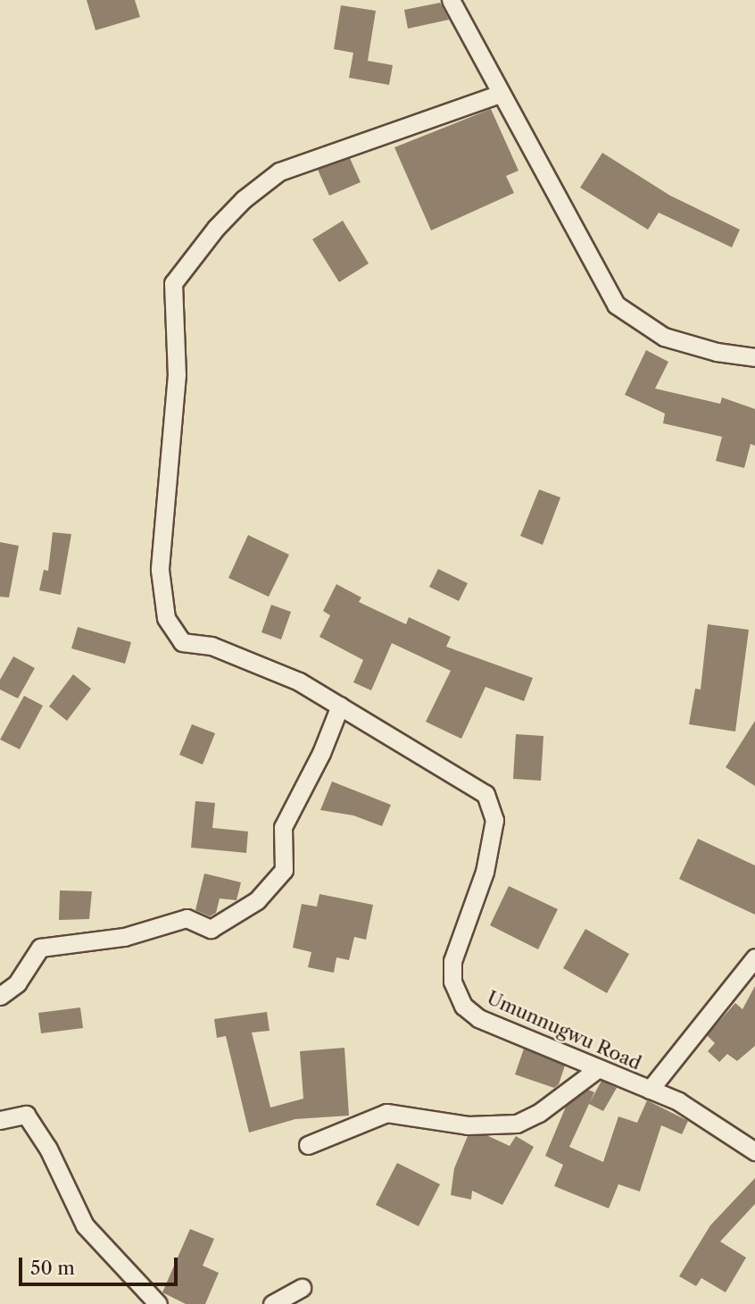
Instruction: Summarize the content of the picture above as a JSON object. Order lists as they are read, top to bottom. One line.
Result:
{"streets":{"street":["Umunnugwu Road"]},"scale_bar":"50 m"}
